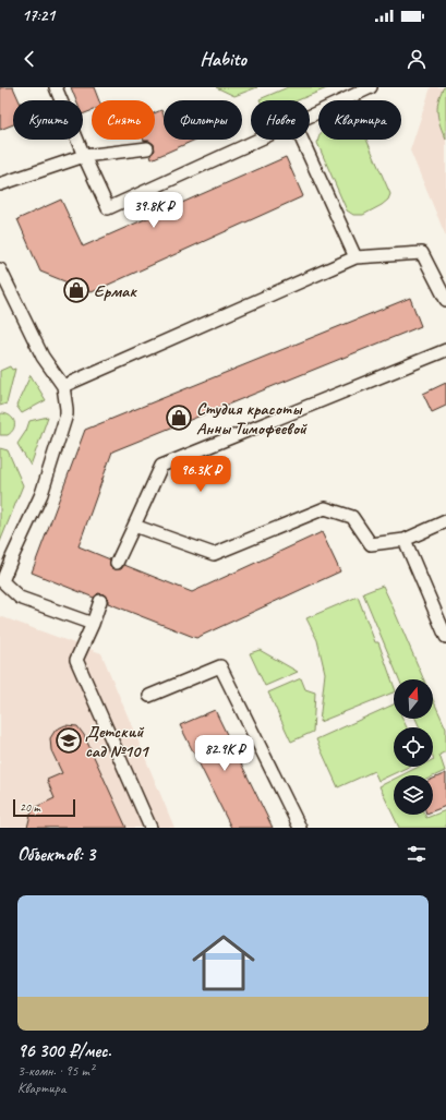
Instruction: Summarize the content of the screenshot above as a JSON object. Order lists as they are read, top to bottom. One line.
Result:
{"places":{"shop":["Ермак","Студия красоты Анны Тимофеевой"],"school or university":["Детский сад №101"]},"scale_bar":"20 m","north":"top","page":{"status":"17:21","header":"Habito","chip":["Купить","Снять","Фильтры","Новое","Квартира"],"price":["39.8K ₽","96.3K ₽","82.9K ₽"],"scale":"20 m","heading":"Объектов: 3","list":[{"name":"96 300 ₽/мес.","note":"3-комн. · 95 m² · Квартира"}]}}
